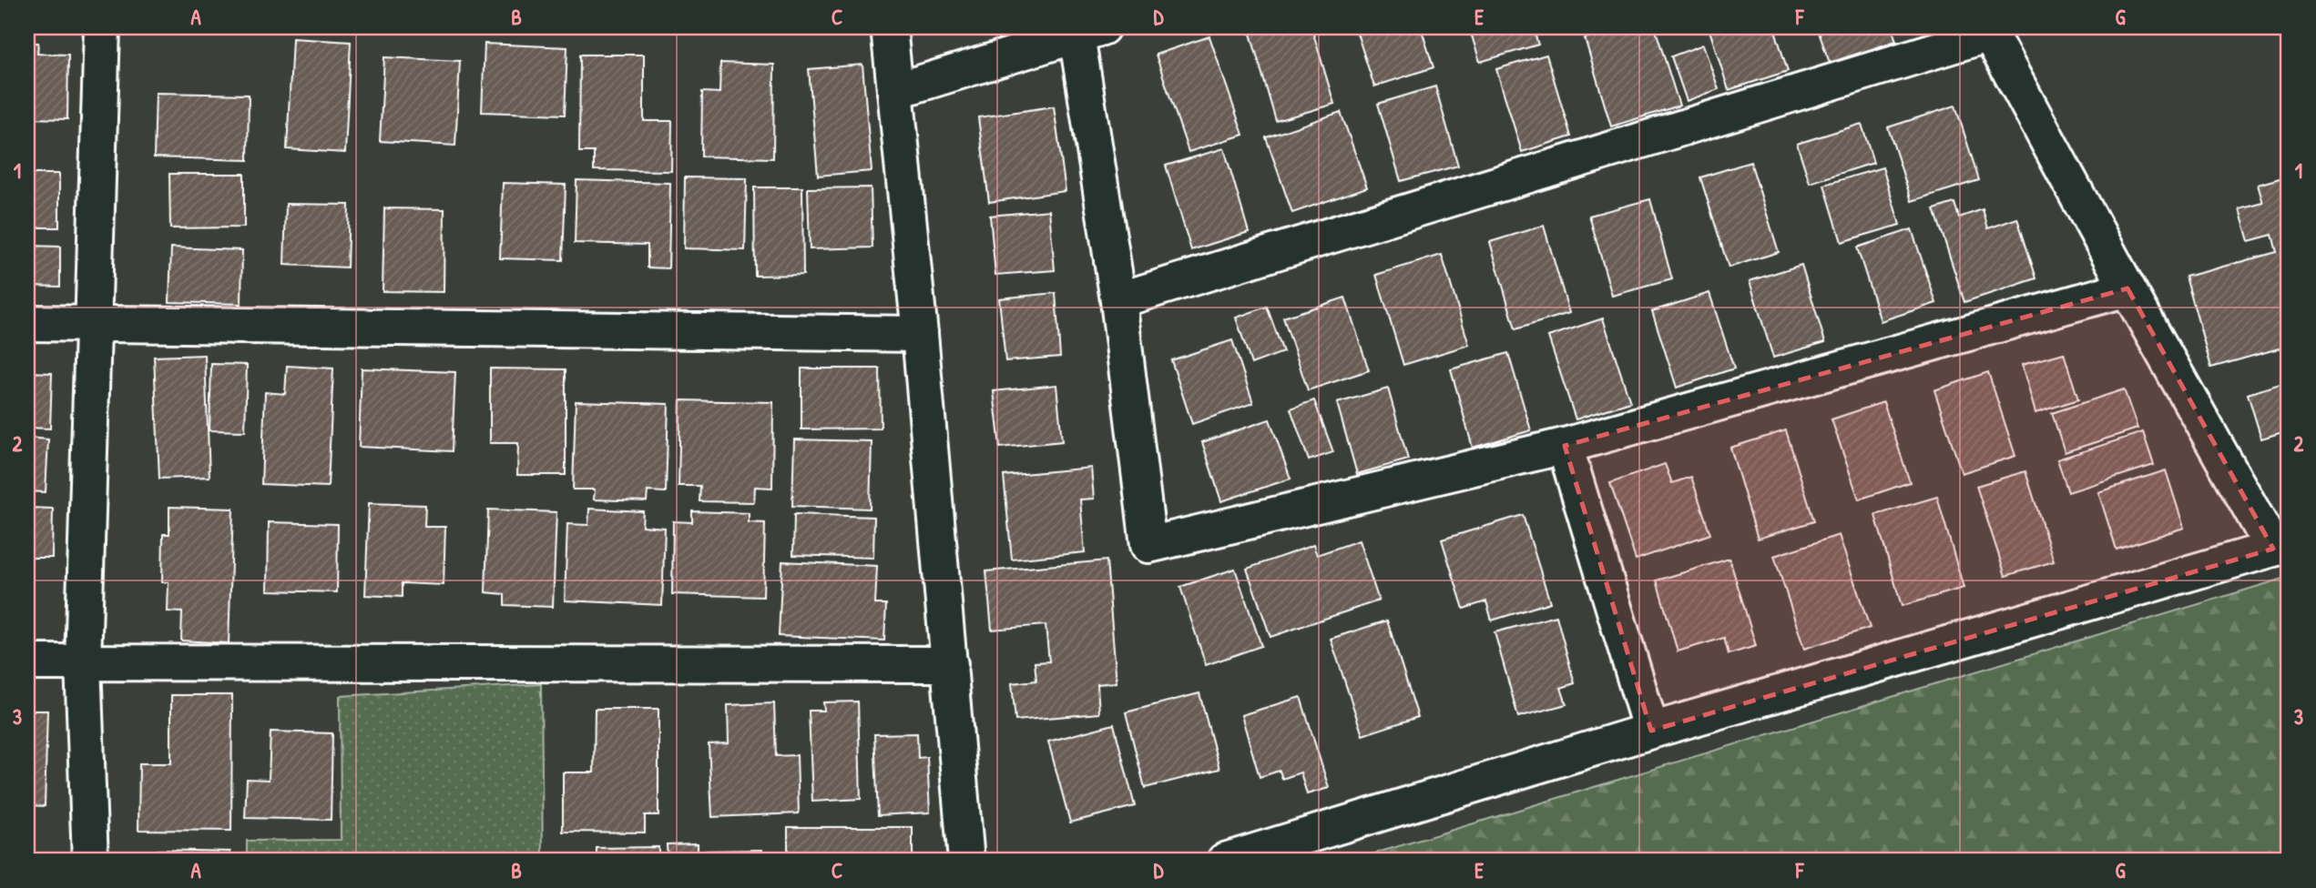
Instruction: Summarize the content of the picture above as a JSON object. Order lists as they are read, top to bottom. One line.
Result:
{"grid":{"columns":["A","B","C","D","E","F","G"],"rows":["1","2","3"]}}
